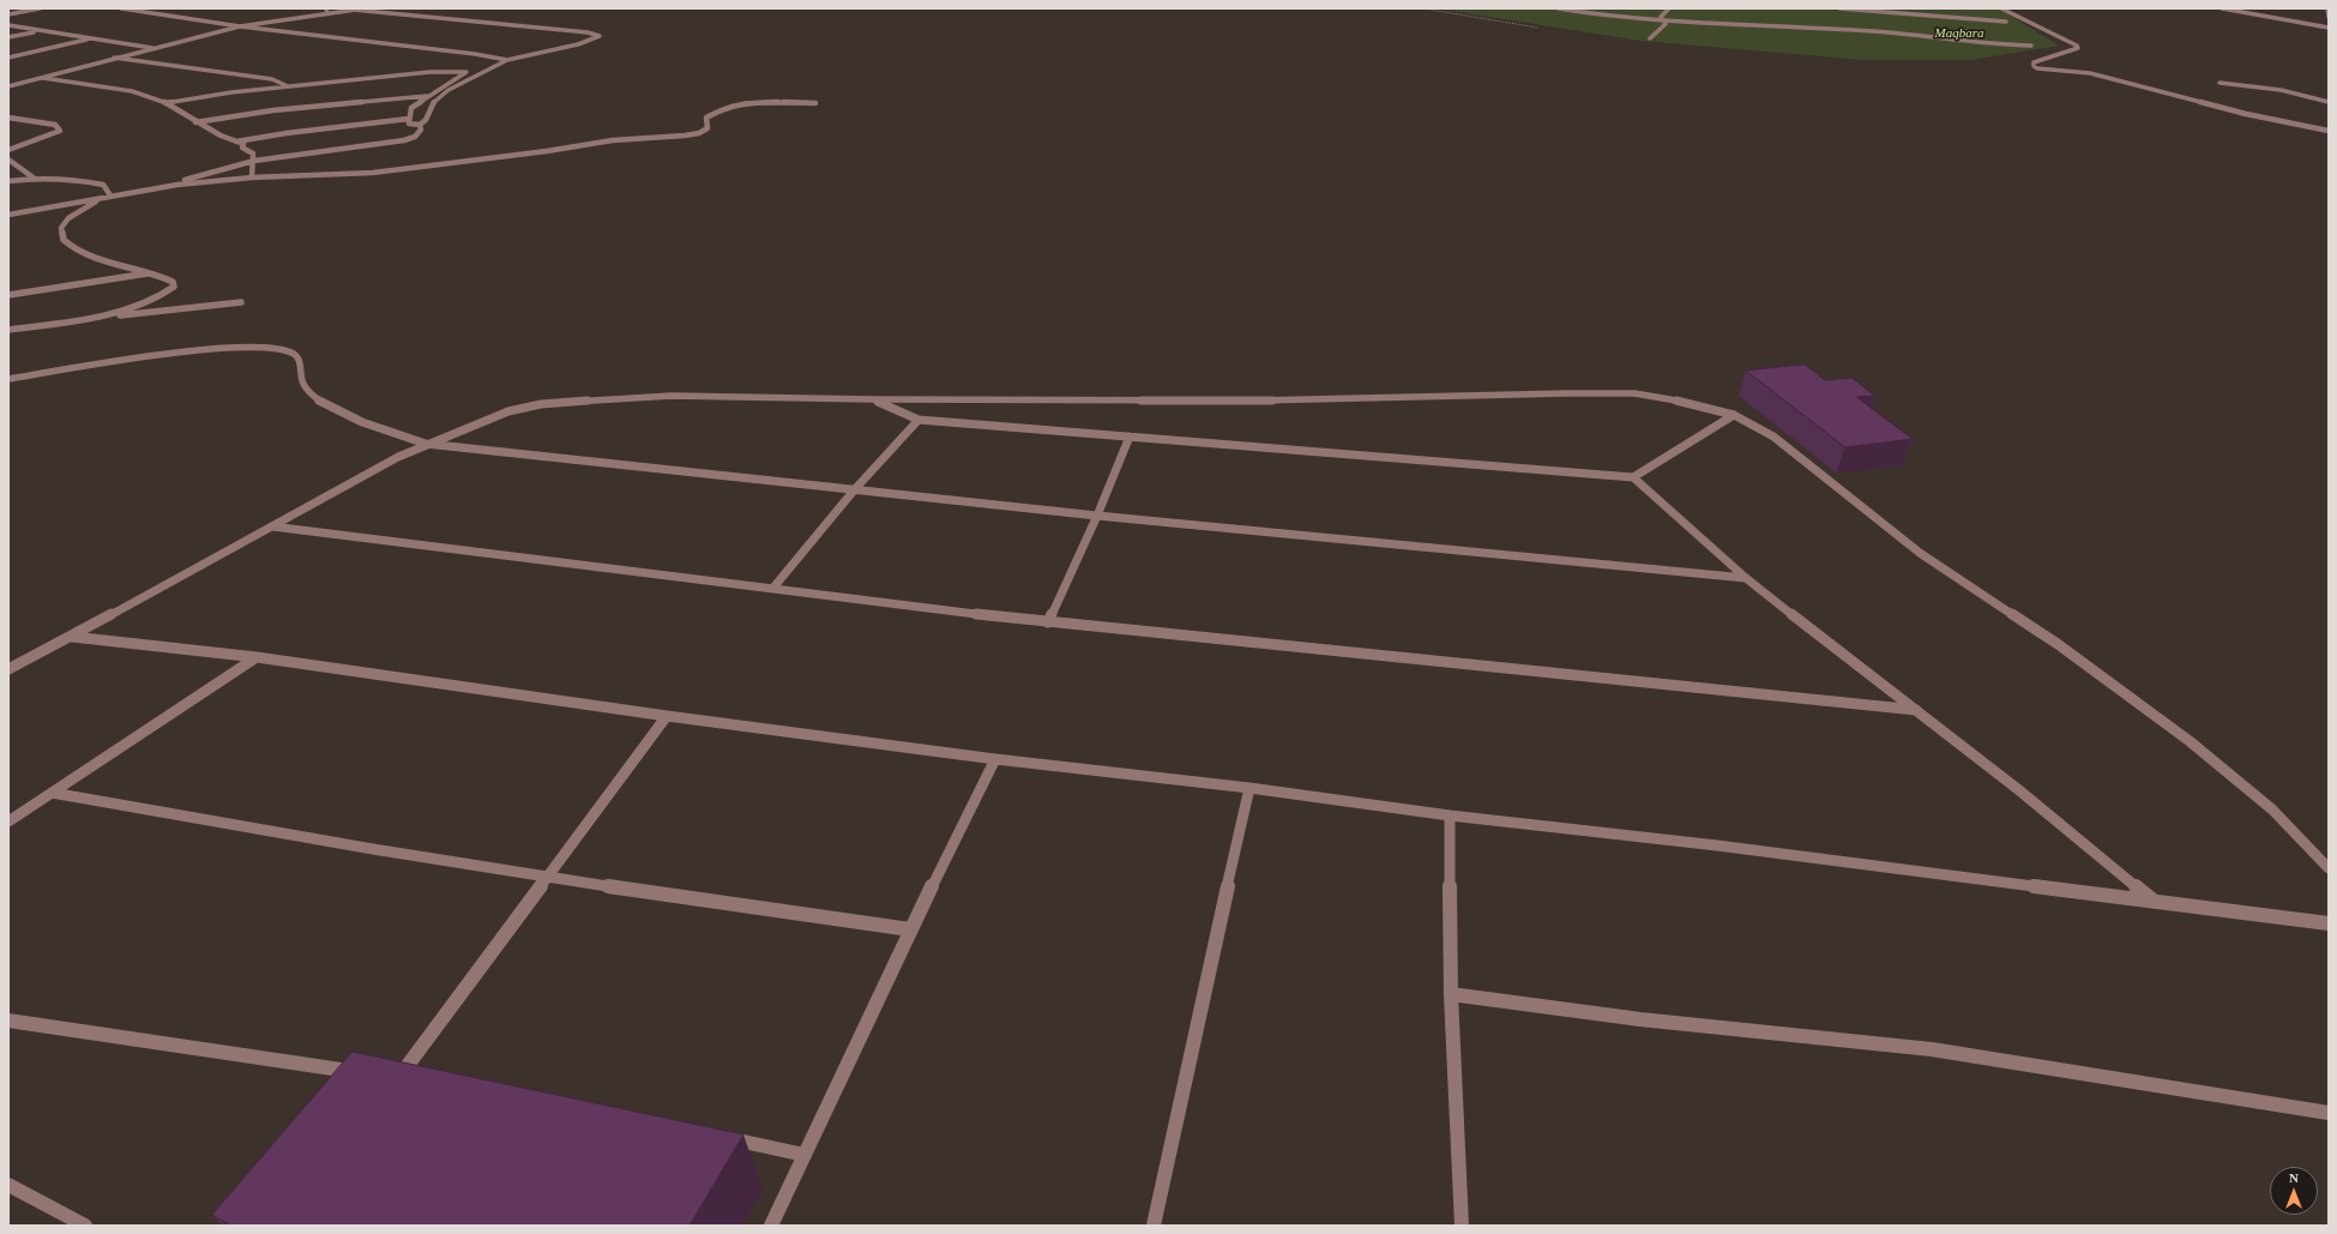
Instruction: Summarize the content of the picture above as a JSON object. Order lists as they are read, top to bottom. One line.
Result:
{"parks":["Maqbara"],"north":"top"}
